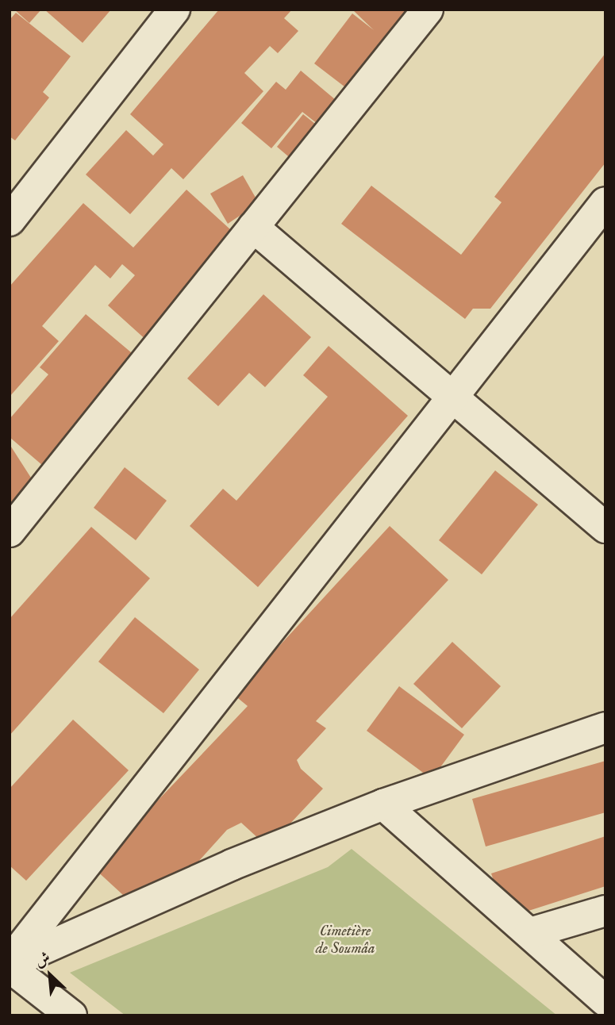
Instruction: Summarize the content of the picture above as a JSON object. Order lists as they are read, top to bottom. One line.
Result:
{"parks":["Cimetière de Soumâa"],"north":"top left"}
